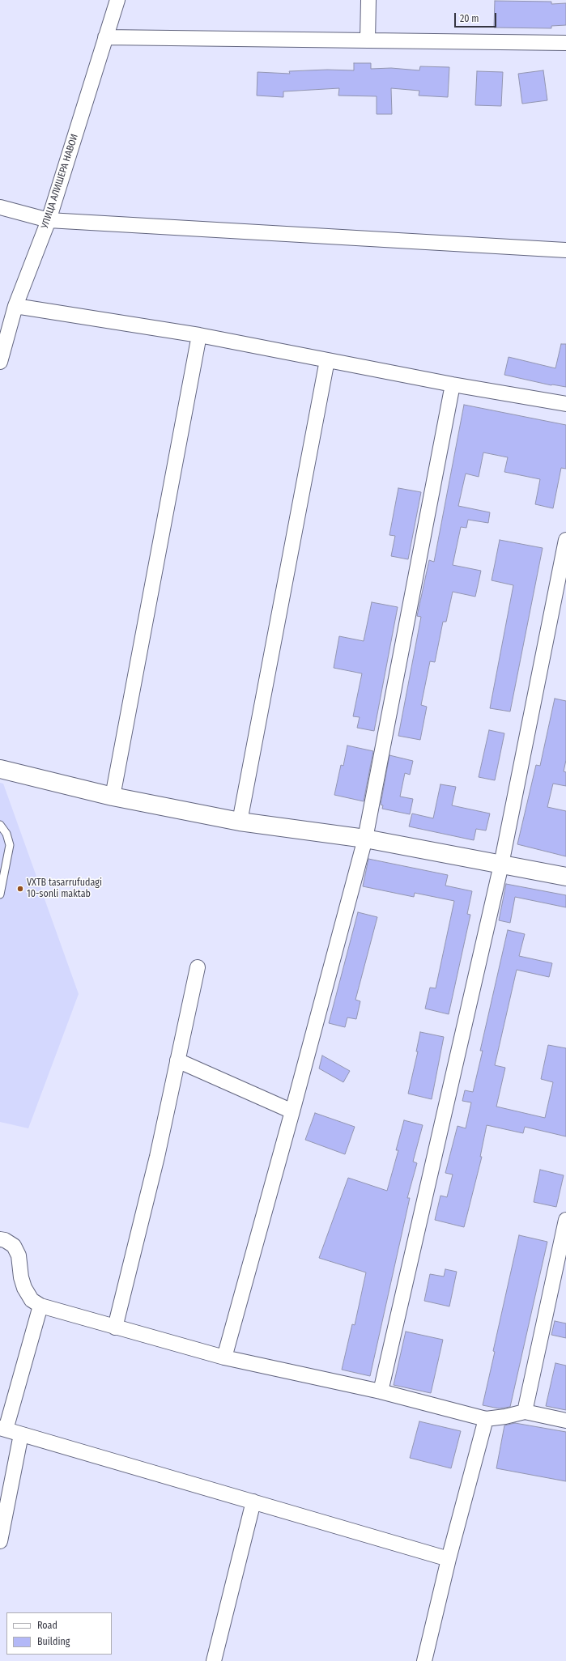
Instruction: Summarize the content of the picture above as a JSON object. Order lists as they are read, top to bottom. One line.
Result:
{"streets":{"street":["УЛИЦА АЛИШЕРА НАВОИ"]},"places":["VXTB tasarrufudagi 10-sonli maktab"],"legend":["Road","Building"],"scale_bar":"20 m"}
